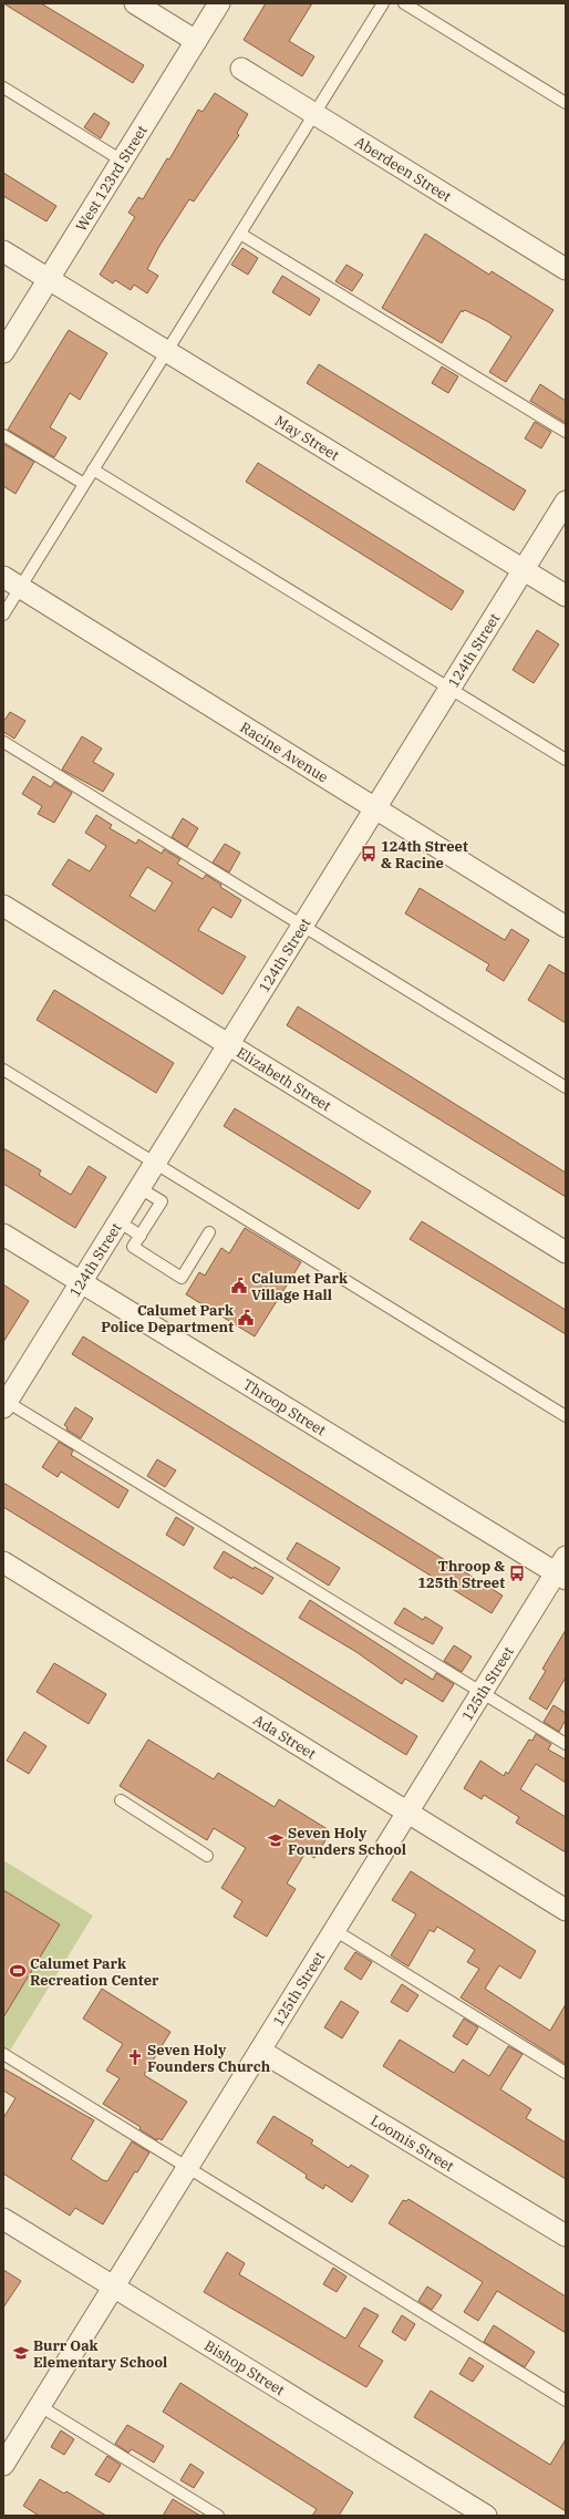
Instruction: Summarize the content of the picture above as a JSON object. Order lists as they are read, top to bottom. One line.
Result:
{"streets":{"street":["Aberdeen Street","West 123rd Street","May Street","124th Street","Racine Avenue","Elizabeth Street","Throop Street","125th Street","Ada Street","Loomis Street","Bishop Street"]},"crossings":[["West 123rd Street","May Street"],["May Street","124th Street"],["124th Street","Racine Avenue"],["124th Street","Elizabeth Street"],["124th Street","Throop Street"],["Throop Street","125th Street"],["125th Street","Ada Street"],["125th Street","Loomis Street"],["125th Street","Bishop Street"]],"places":{"bus stop":["124th Street & Racine","Throop & 125th Street"],"public building":["Calumet Park Village Hall","Calumet Park Police Department"],"school or university":["Seven Holy Founders School","Burr Oak Elementary School"],"sports":["Calumet Park Recreation Center"],"church":["Seven Holy Founders Church"]}}
